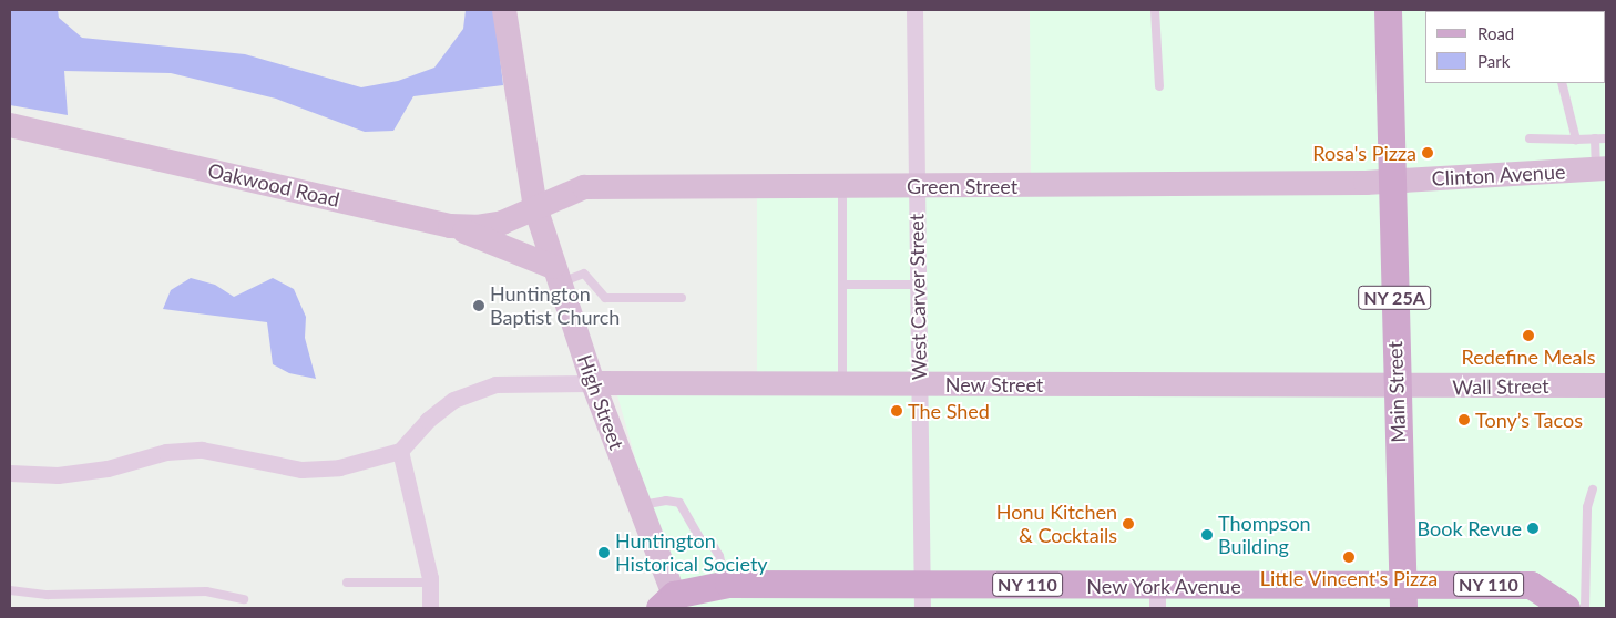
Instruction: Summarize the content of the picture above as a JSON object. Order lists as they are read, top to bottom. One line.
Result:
{"streets":{"main road":["NY 25A","Main Street","NY 110","New York Avenue"],"street":["Clinton Avenue","Oakwood Road","Green Street","West Carver Street","New Street","Wall Street","High Street"]},"crossings":[["Clinton Avenue","Green Street"],["Clinton Avenue","Main Street"],["Oakwood Road","Green Street"],["Oakwood Road","High Street"],["Green Street","West Carver Street"],["Green Street","Main Street"],["Green Street","High Street"],["West Carver Street","New Street"],["West Carver Street","New York Avenue"],["New Street","Wall Street"],["New Street","Main Street"],["New Street","High Street"],["Wall Street","Main Street"],["Main Street","New York Avenue"],["High Street","New York Avenue"]],"places":["Rosa's Pizza","Huntington Baptist Church","Redefine Meals","The Shed","Tony’s Tacos","Honu Kitchen & Cocktails","Book Revue","Thompson Building","Huntington Historical Society","Little Vincent's Pizza"],"legend":["Road","Park"]}
